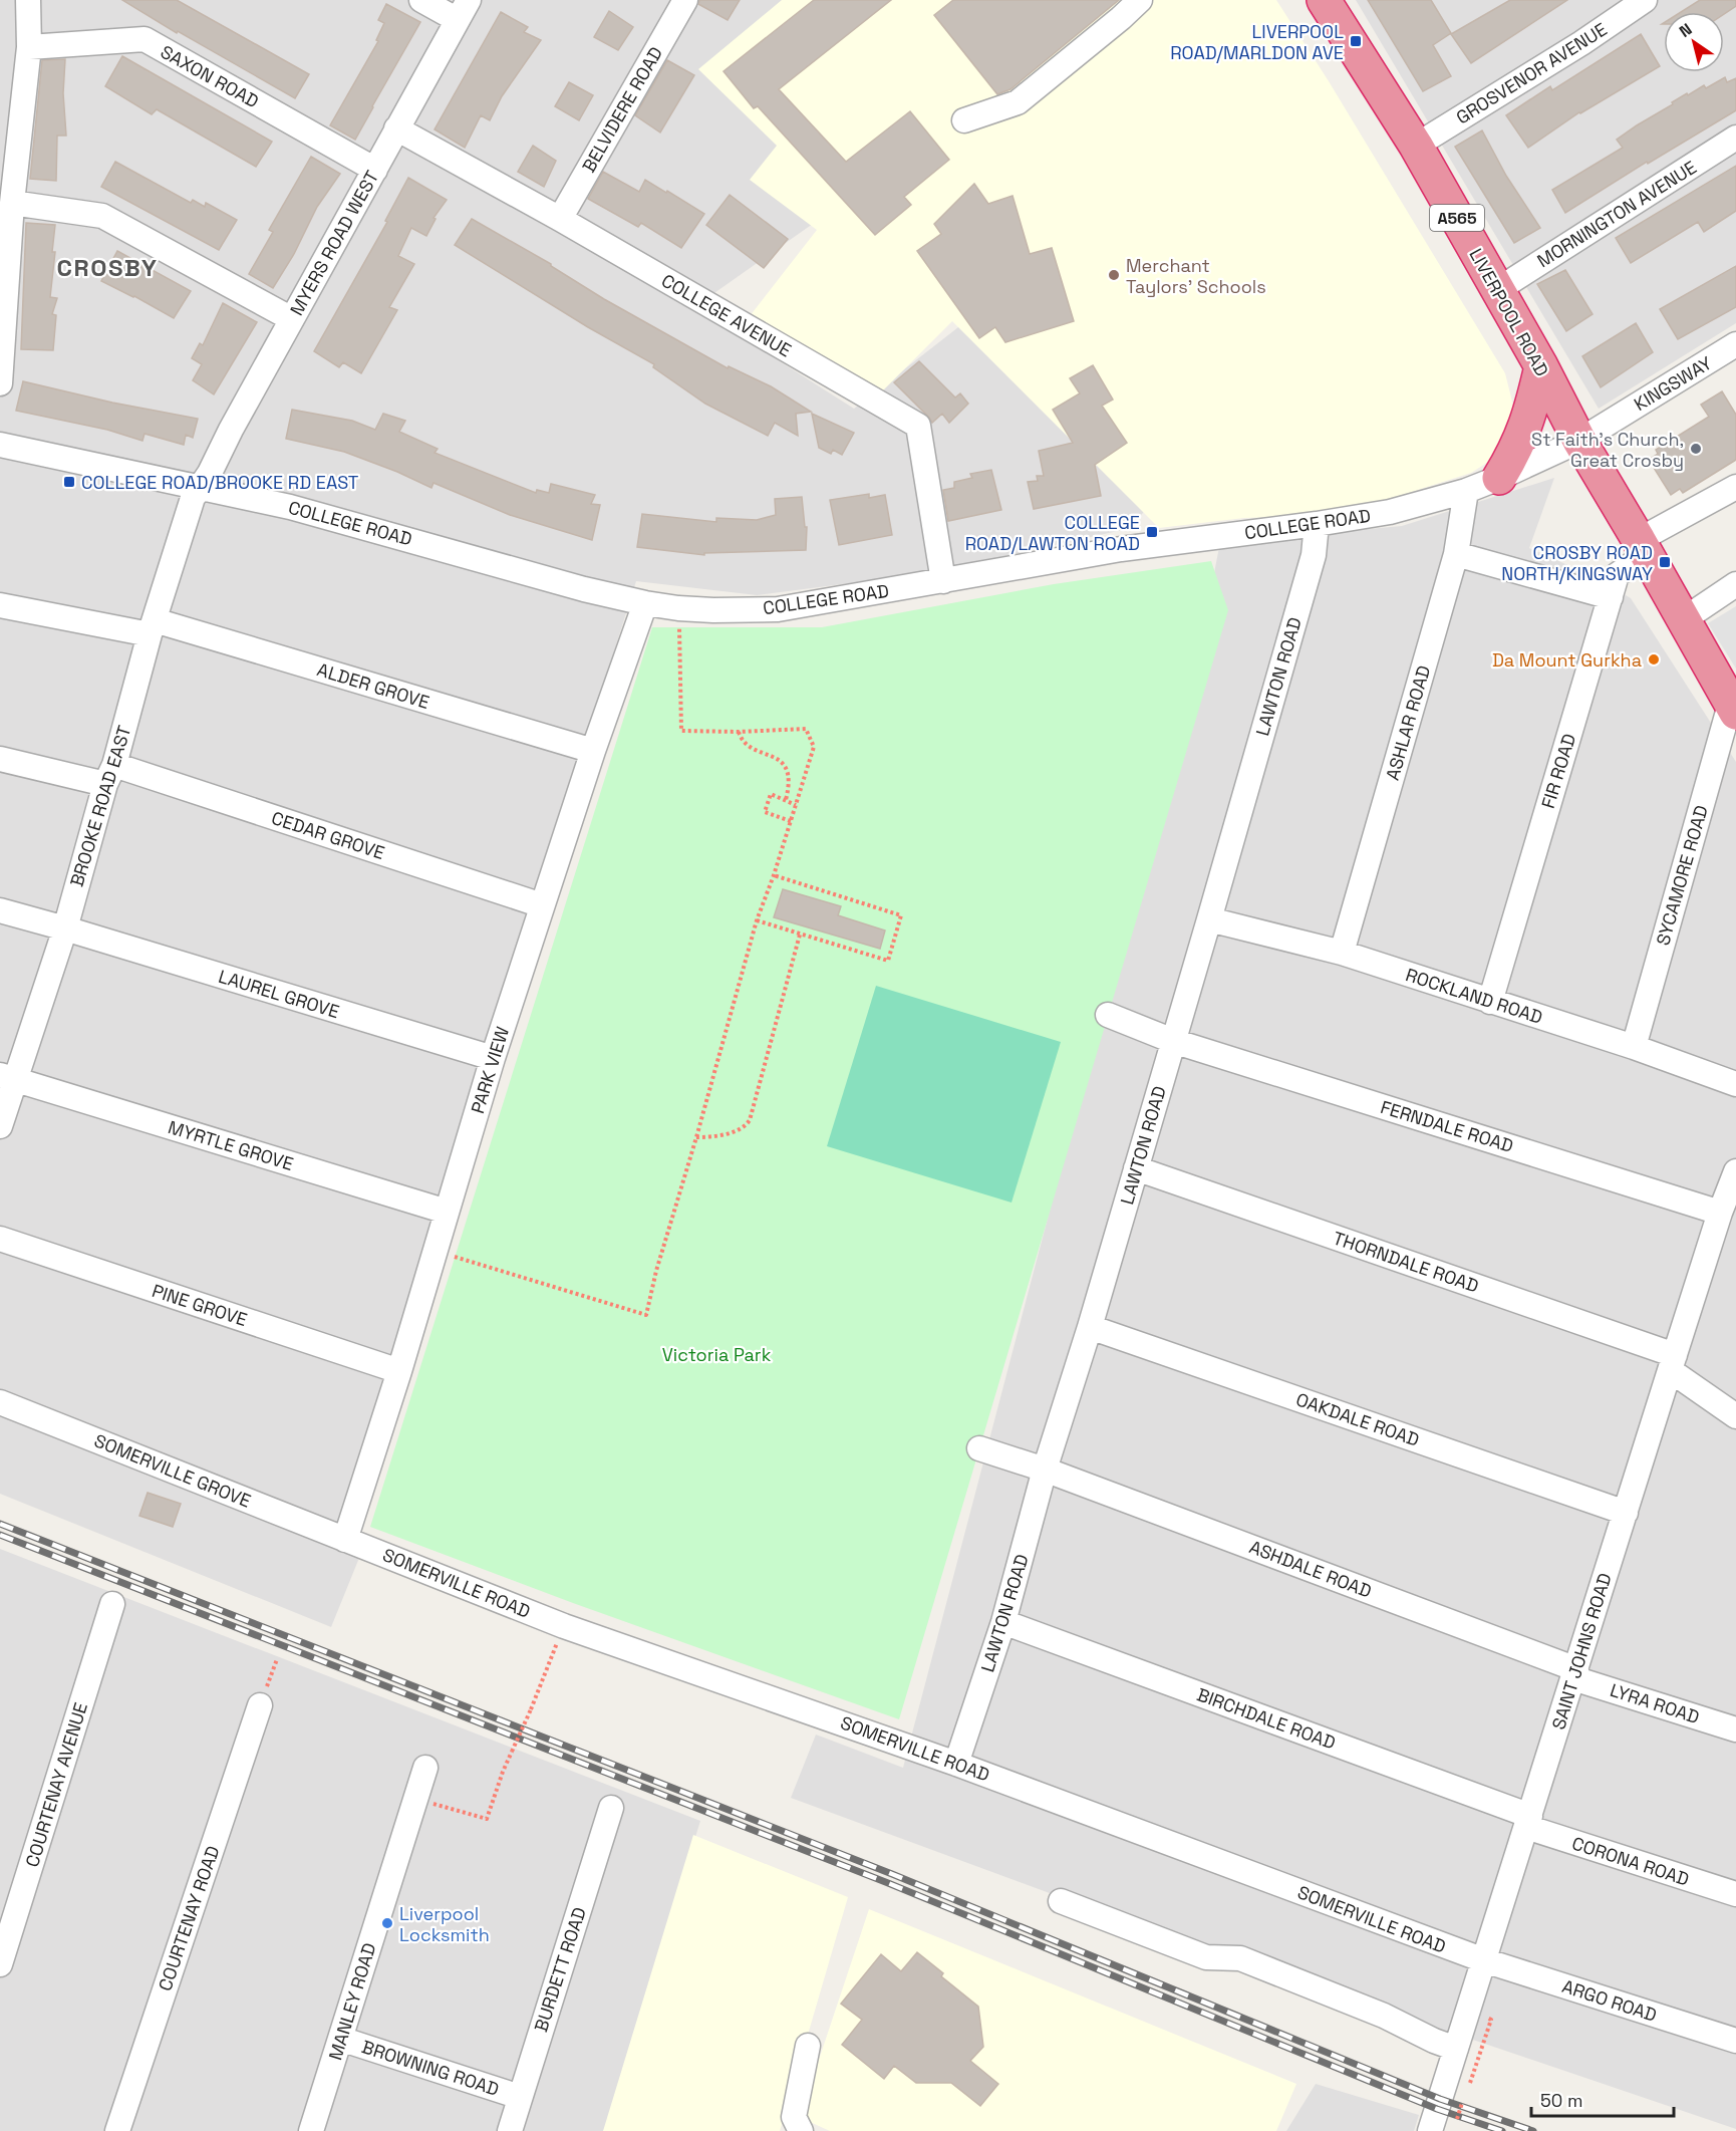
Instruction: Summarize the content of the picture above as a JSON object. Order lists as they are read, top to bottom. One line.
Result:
{"streets":{"highway":["A565","LIVERPOOL ROAD"],"street":["GROSVENOR AVENUE","SAXON ROAD","BELVIDERE ROAD","MORNINGTON AVENUE","MYERS ROAD WEST","COLLEGE AVENUE","KINGSWAY","COLLEGE ROAD","LAWTON ROAD","ALDER GROVE","ASHLAR ROAD","FIR ROAD","BROOKE ROAD EAST","CEDAR GROVE","SYCAMORE ROAD","LAUREL GROVE","ROCKLAND ROAD","PARK VIEW","FERNDALE ROAD","MYRTLE GROVE","THORNDALE ROAD","PINE GROVE","OAKDALE ROAD","SOMERVILLE GROVE","ASHDALE ROAD","SOMERVILLE ROAD","SAINT JOHNS ROAD","LYRA ROAD","BIRCHDALE ROAD","COURTENAY AVENUE","CORONA ROAD","COURTENAY ROAD","BURDETT ROAD","ARGO ROAD","MANLEY ROAD","BROWNING ROAD"]},"crossings":[["GROSVENOR AVENUE","LIVERPOOL ROAD"],["SAXON ROAD","MYERS ROAD WEST"],["BELVIDERE ROAD","COLLEGE AVENUE"],["MORNINGTON AVENUE","LIVERPOOL ROAD"],["A565","LIVERPOOL ROAD"],["A565","KINGSWAY"],["A565","COLLEGE ROAD"],["A565","FIR ROAD"],["A565","SYCAMORE ROAD"],["MYERS ROAD WEST","COLLEGE AVENUE"],["MYERS ROAD WEST","COLLEGE ROAD"],["MYERS ROAD WEST","BROOKE ROAD EAST"],["LIVERPOOL ROAD","KINGSWAY"],["LIVERPOOL ROAD","COLLEGE ROAD"],["COLLEGE AVENUE","COLLEGE ROAD"],["KINGSWAY","COLLEGE ROAD"],["COLLEGE ROAD","LAWTON ROAD"],["COLLEGE ROAD","ASHLAR ROAD"],["COLLEGE ROAD","BROOKE ROAD EAST"],["COLLEGE ROAD","PARK VIEW"],["LAWTON ROAD","ROCKLAND ROAD"],["LAWTON ROAD","FERNDALE ROAD"],["LAWTON ROAD","THORNDALE ROAD"],["LAWTON ROAD","OAKDALE ROAD"],["LAWTON ROAD","ASHDALE ROAD"],["LAWTON ROAD","SOMERVILLE ROAD"],["LAWTON ROAD","BIRCHDALE ROAD"],["ALDER GROVE","BROOKE ROAD EAST"],["ALDER GROVE","PARK VIEW"],["ASHLAR ROAD","ROCKLAND ROAD"],["FIR ROAD","ROCKLAND ROAD"],["BROOKE ROAD EAST","CEDAR GROVE"],["BROOKE ROAD EAST","LAUREL GROVE"],["BROOKE ROAD EAST","MYRTLE GROVE"],["CEDAR GROVE","PARK VIEW"],["SYCAMORE ROAD","ROCKLAND ROAD"],["LAUREL GROVE","PARK VIEW"],["PARK VIEW","MYRTLE GROVE"],["PARK VIEW","PINE GROVE"],["PARK VIEW","SOMERVILLE GROVE"],["PARK VIEW","SOMERVILLE ROAD"],["FERNDALE ROAD","SAINT JOHNS ROAD"],["THORNDALE ROAD","SAINT JOHNS ROAD"],["OAKDALE ROAD","SAINT JOHNS ROAD"],["SOMERVILLE GROVE","SOMERVILLE ROAD"],["ASHDALE ROAD","SAINT JOHNS ROAD"],["ASHDALE ROAD","LYRA ROAD"],["SOMERVILLE ROAD","SAINT JOHNS ROAD"],["SOMERVILLE ROAD","ARGO ROAD"],["SAINT JOHNS ROAD","LYRA ROAD"],["SAINT JOHNS ROAD","BIRCHDALE ROAD"],["SAINT JOHNS ROAD","CORONA ROAD"],["SAINT JOHNS ROAD","ARGO ROAD"],["BIRCHDALE ROAD","CORONA ROAD"],["BURDETT ROAD","BROWNING ROAD"],["MANLEY ROAD","BROWNING ROAD"]],"districts":["CROSBY"],"parks":["Victoria Park"],"places":{"transit":["LIVERPOOL ROAD/MARLDON AVE","COLLEGE ROAD/BROOKE RD EAST","COLLEGE ROAD/LAWTON ROAD","CROSBY ROAD NORTH/KINGSWAY"],"other":["Merchant Taylors' Schools","St Faith's Church, Great Crosby","Da Mount Gurkha","Liverpool Locksmith"]},"scale_bar":"50 m","north":"top left"}
